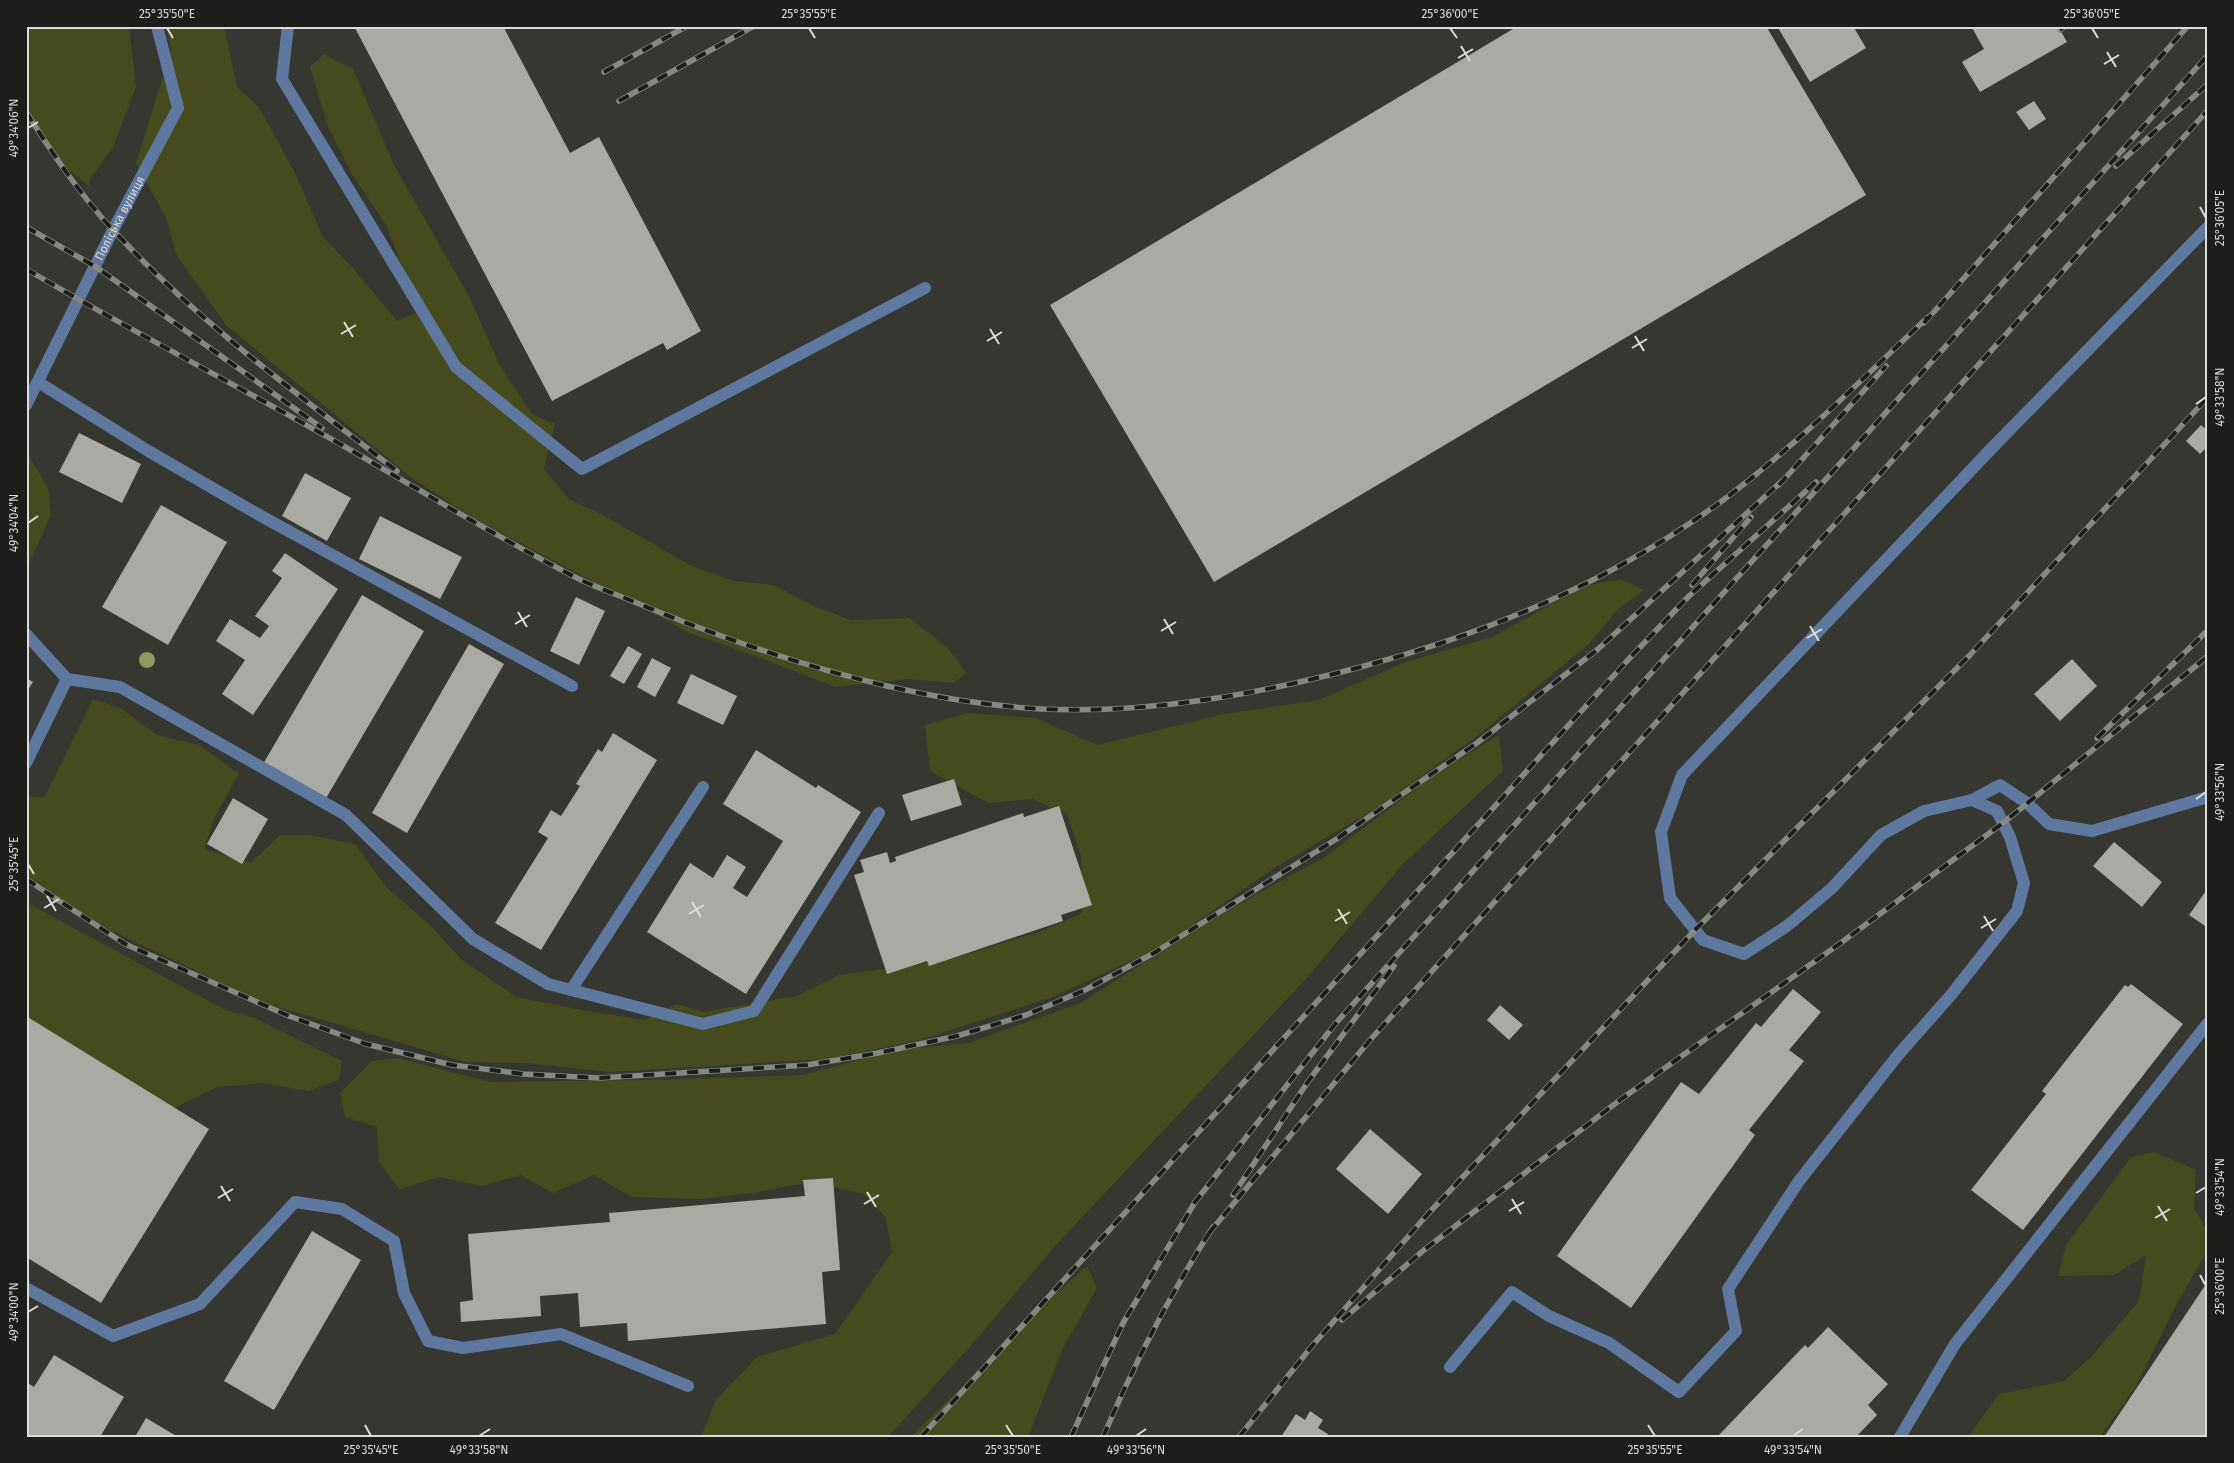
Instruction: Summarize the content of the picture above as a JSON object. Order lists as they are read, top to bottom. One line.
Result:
{"streets":{"street":["Поліська вулиця"]},"coordinates":["25°35'50\"E","25°35'55\"E","25°36'00\"E","25°36'05\"E","49°34'06\"N","49°33'58\"N","49°34'04\"N","49°33'56\"N","25°35'45\"E","49°33'54\"N","49°34'00\"N"]}
